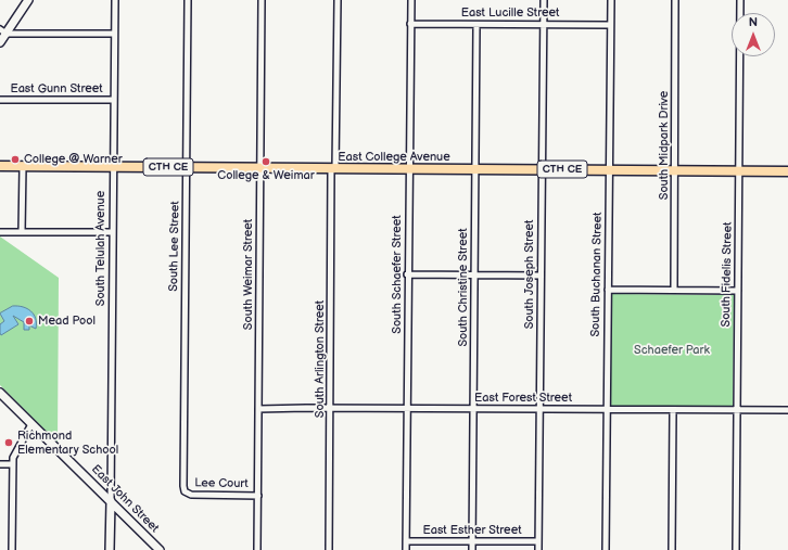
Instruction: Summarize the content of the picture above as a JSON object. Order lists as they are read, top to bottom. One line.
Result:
{"streets":{"main road":["East College Avenue","CTH CE"],"street":["East Lucille Street","East Gunn Street","South Midpark Drive","South Lee Street","South Telulah Avenue","South Weimar Street","South Schaefer Street","South Joseph Street","South Buchanan Street","South Fidelis Street","South Christine Street","South Arlington Street","East Forest Street","Lee Court","East John Street","East Esther Street"]},"crossings":[["East Lucille Street","South Schaefer Street"],["East Lucille Street","South Joseph Street"],["East Lucille Street","South Buchanan Street"],["East Lucille Street","South Christine Street"],["East Gunn Street","South Telulah Avenue"],["South Midpark Drive","East College Avenue"],["East College Avenue","South Lee Street"],["East College Avenue","South Telulah Avenue"],["East College Avenue","South Weimar Street"],["East College Avenue","South Schaefer Street"],["East College Avenue","South Joseph Street"],["East College Avenue","South Buchanan Street"],["East College Avenue","South Fidelis Street"],["East College Avenue","South Christine Street"],["East College Avenue","South Arlington Street"],["South Lee Street","Lee Court"],["South Telulah Avenue","East John Street"],["South Weimar Street","East Forest Street"],["South Weimar Street","Lee Court"],["South Schaefer Street","East Forest Street"],["South Schaefer Street","East Esther Street"],["South Joseph Street","East Forest Street"],["South Joseph Street","East Esther Street"],["South Buchanan Street","East Forest Street"],["South Fidelis Street","East Forest Street"],["South Christine Street","East Forest Street"],["South Christine Street","East Esther Street"],["South Arlington Street","East Forest Street"]],"parks":["Schaefer Park"],"places":["College @ Warner","College & Weimar","Mead Pool","Richmond Elementary School"],"north":"top"}
